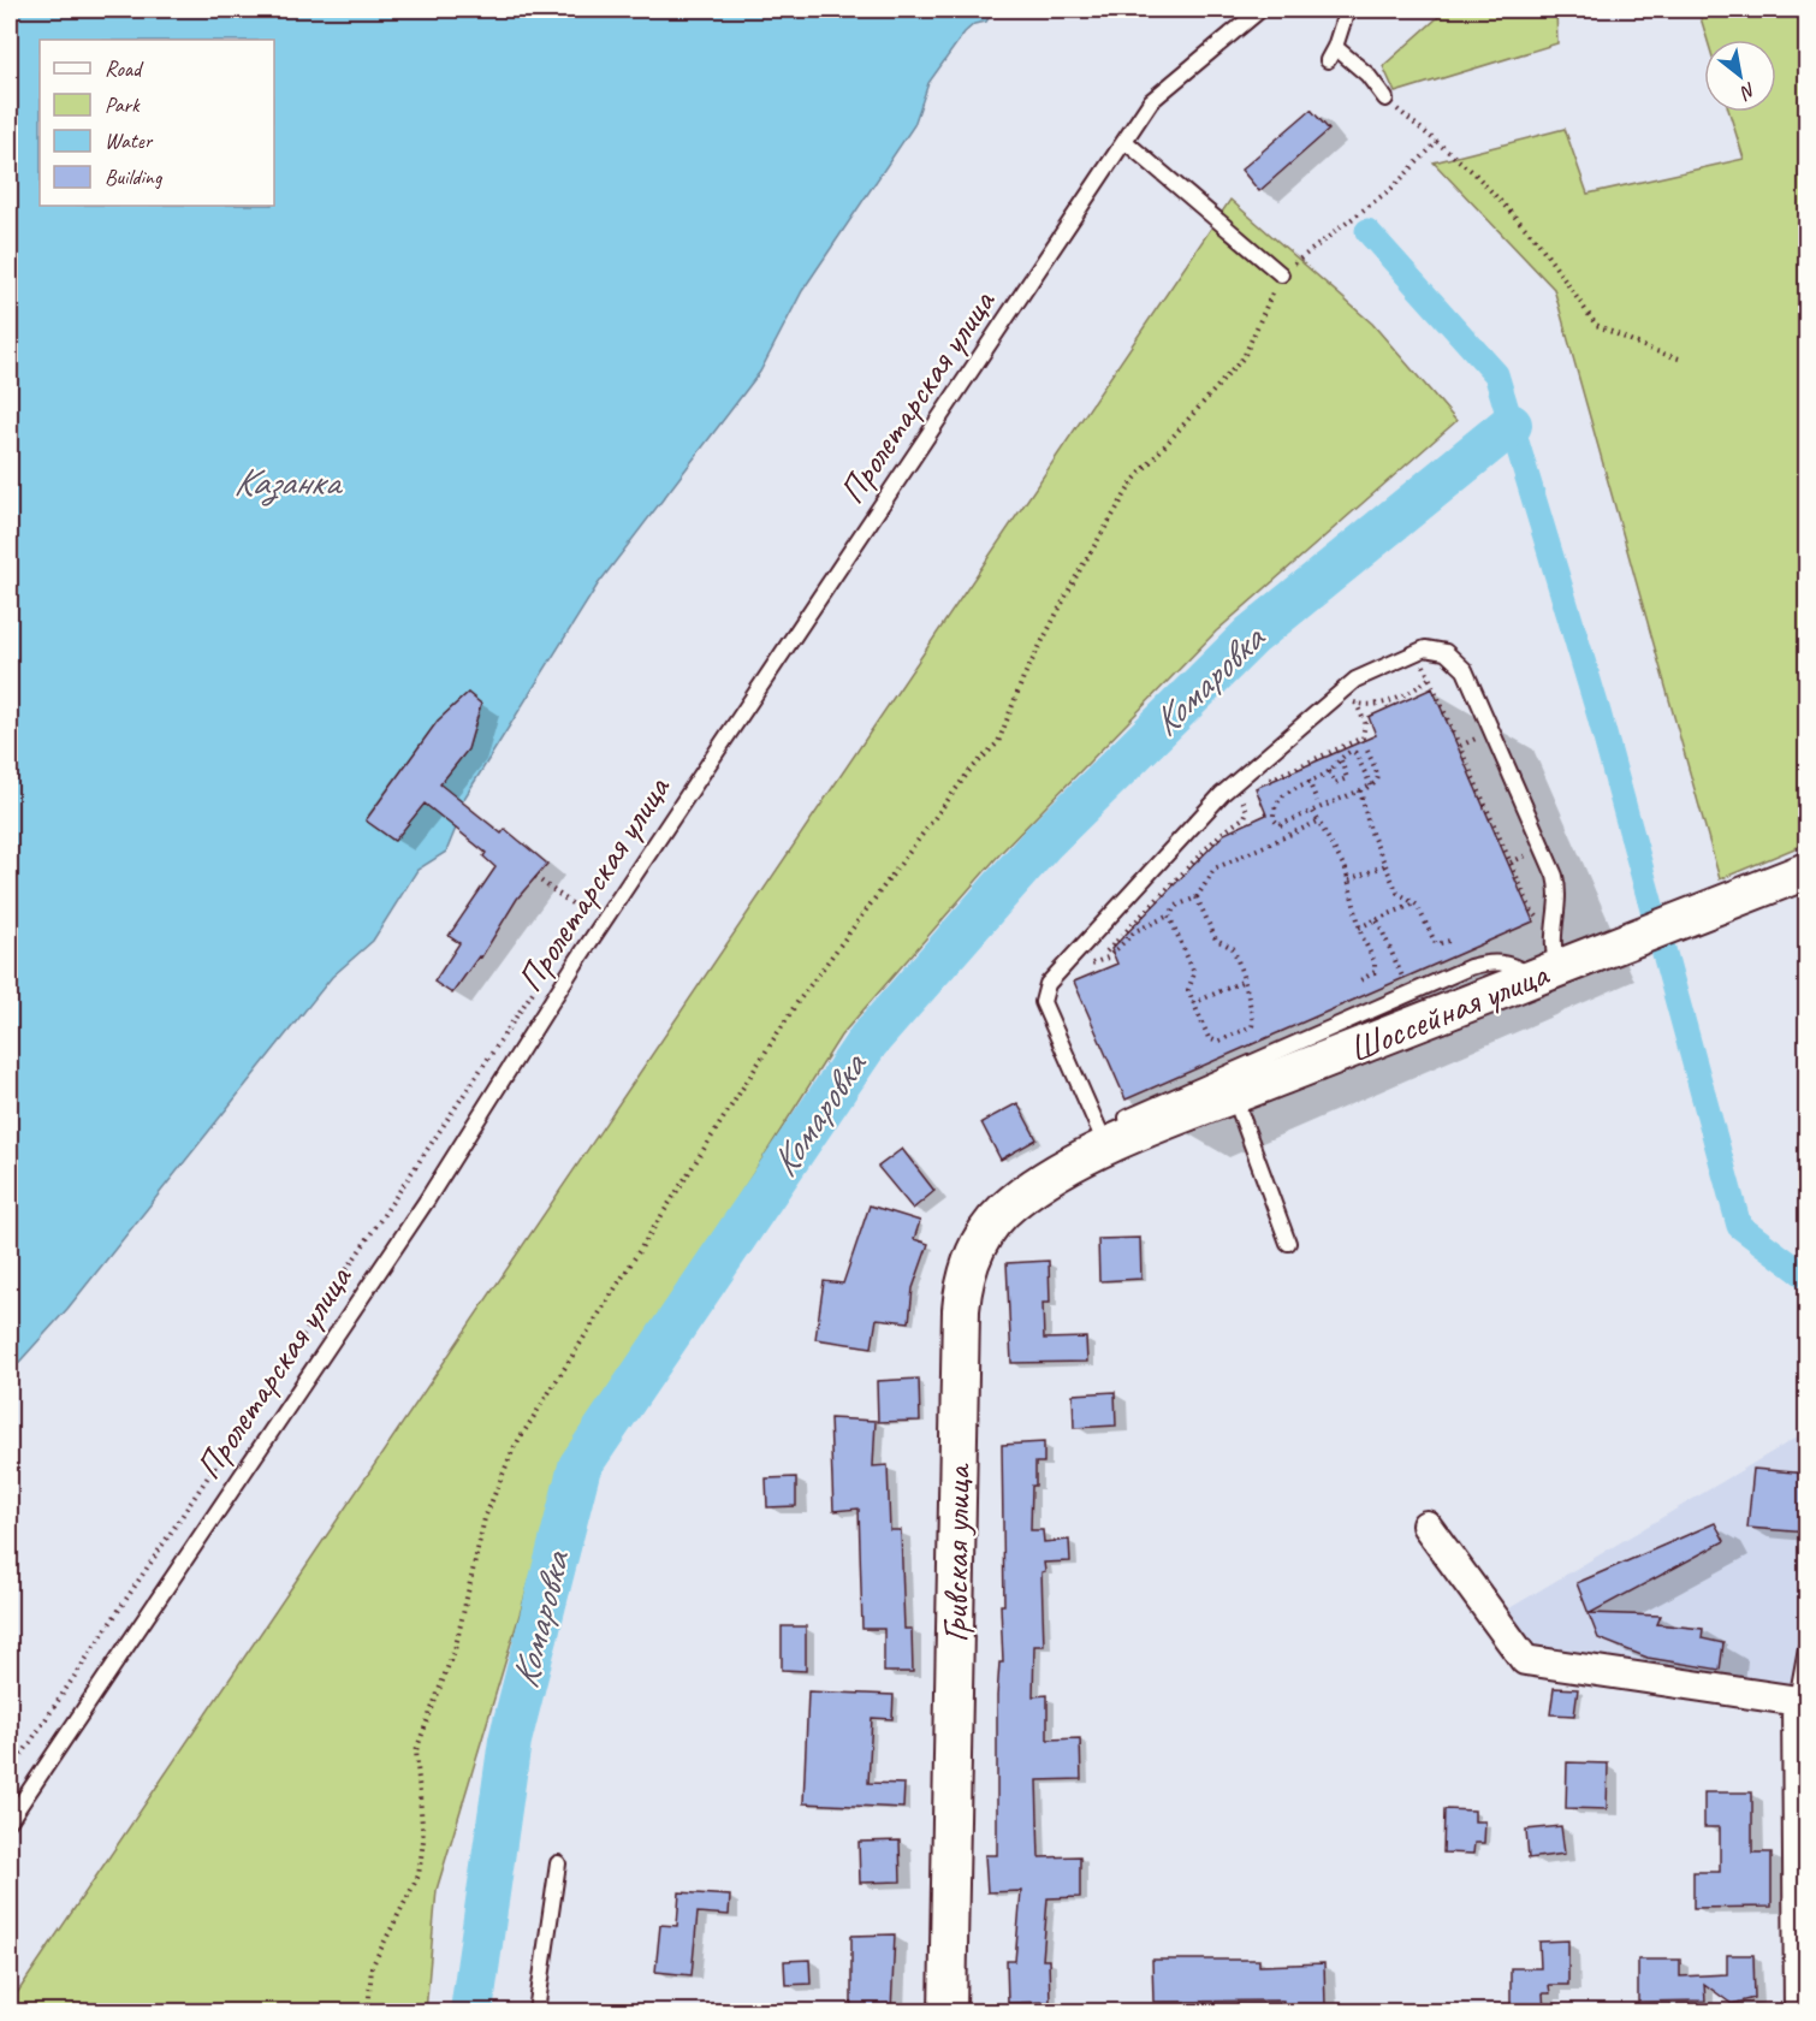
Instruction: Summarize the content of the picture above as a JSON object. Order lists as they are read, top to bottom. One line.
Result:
{"streets":{"street":["Шоссейная улица","Гривская улица"],"lane":["Пролетарская улица"]},"crossings":[["Шоссейная улица","Гривская улица"]],"water":["Казанка","Комаровка"],"legend":["Road","Park","Water","Building"],"north":"bottom right"}
